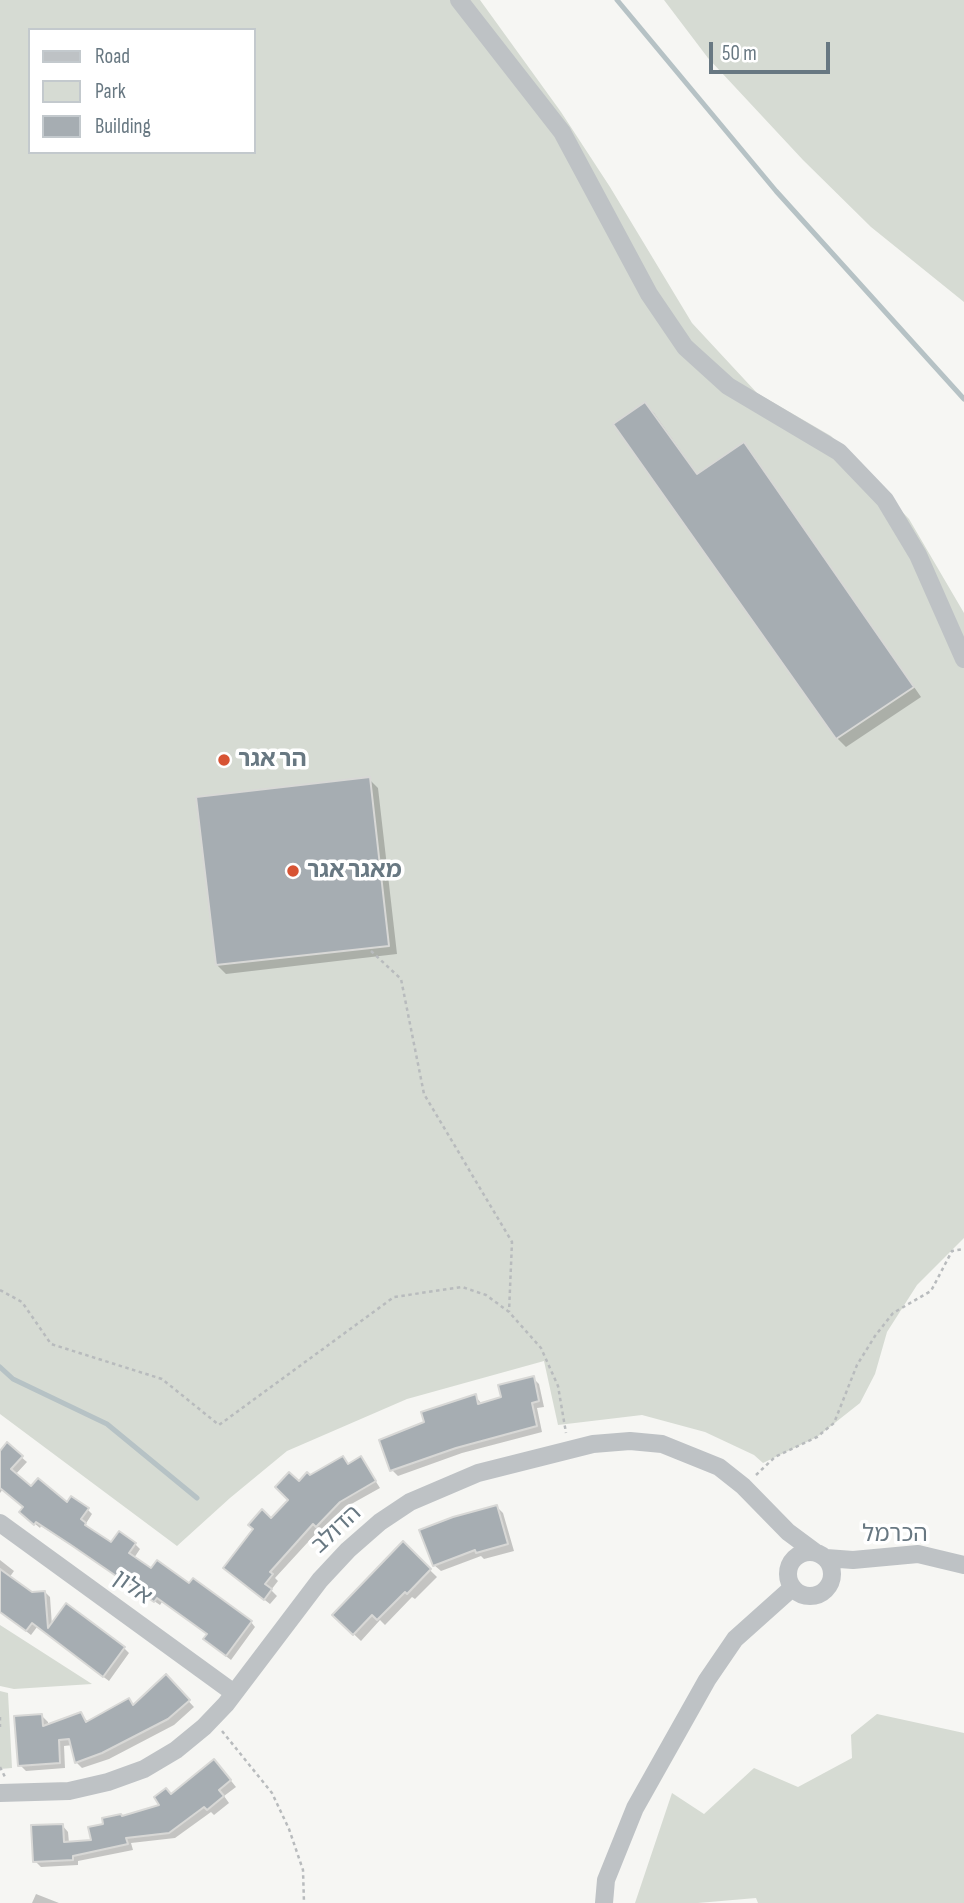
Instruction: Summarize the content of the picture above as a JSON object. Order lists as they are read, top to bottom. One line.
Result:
{"streets":{"street":["הדולב","הכרמל","אלון"]},"crossings":[["הדולב","הכרמל"],["הדולב","אלון"]],"places":["הר אגר","מאגר אגר"],"legend":["Road","Park","Building"],"scale_bar":"50 m"}
